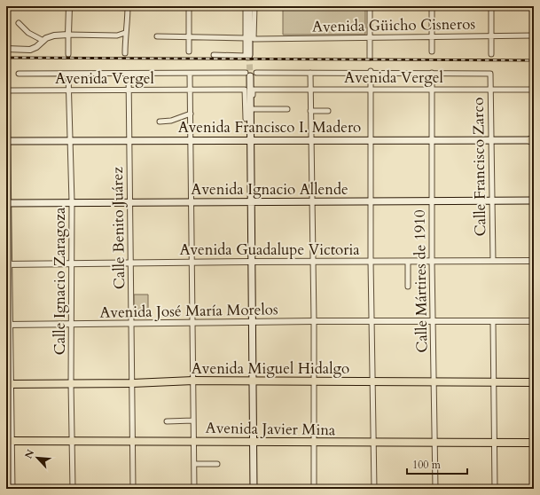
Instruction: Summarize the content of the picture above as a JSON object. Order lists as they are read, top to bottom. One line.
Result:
{"streets":{"main road":["Avenida Francisco I. Madero","Avenida Ignacio Allende","Avenida Miguel Hidalgo","Avenida Javier Mina"],"street":["Avenida Güicho Cisneros","Avenida Vergel","Calle Francisco Zarco","Calle Benito Juárez","Avenida Guadalupe Victoria","Calle Ignacio Zaragoza","Calle Mártires de 1910","Avenida José María Morelos"]},"crossings":[["Avenida Vergel","Calle Francisco Zarco"],["Avenida Vergel","Calle Benito Juárez"],["Avenida Vergel","Calle Ignacio Zaragoza"],["Avenida Vergel","Calle Mártires de 1910"],["Avenida Francisco I. Madero","Calle Francisco Zarco"],["Avenida Francisco I. Madero","Calle Benito Juárez"],["Avenida Francisco I. Madero","Calle Ignacio Zaragoza"],["Avenida Francisco I. Madero","Calle Mártires de 1910"],["Calle Francisco Zarco","Avenida Ignacio Allende"],["Calle Francisco Zarco","Avenida Guadalupe Victoria"],["Calle Francisco Zarco","Calle Mártires de 1910"],["Avenida Ignacio Allende","Calle Benito Juárez"],["Avenida Ignacio Allende","Calle Ignacio Zaragoza"],["Avenida Ignacio Allende","Calle Mártires de 1910"],["Calle Benito Juárez","Avenida Guadalupe Victoria"],["Calle Benito Juárez","Avenida José María Morelos"],["Calle Benito Juárez","Avenida Miguel Hidalgo"],["Calle Benito Juárez","Avenida Javier Mina"],["Avenida Guadalupe Victoria","Calle Ignacio Zaragoza"],["Avenida Guadalupe Victoria","Calle Mártires de 1910"],["Calle Ignacio Zaragoza","Avenida José María Morelos"],["Calle Ignacio Zaragoza","Avenida Miguel Hidalgo"],["Calle Ignacio Zaragoza","Avenida Javier Mina"],["Calle Mártires de 1910","Avenida José María Morelos"],["Calle Mártires de 1910","Avenida Miguel Hidalgo"],["Calle Mártires de 1910","Avenida Javier Mina"]],"scale_bar":"100 m","north":"top left"}
